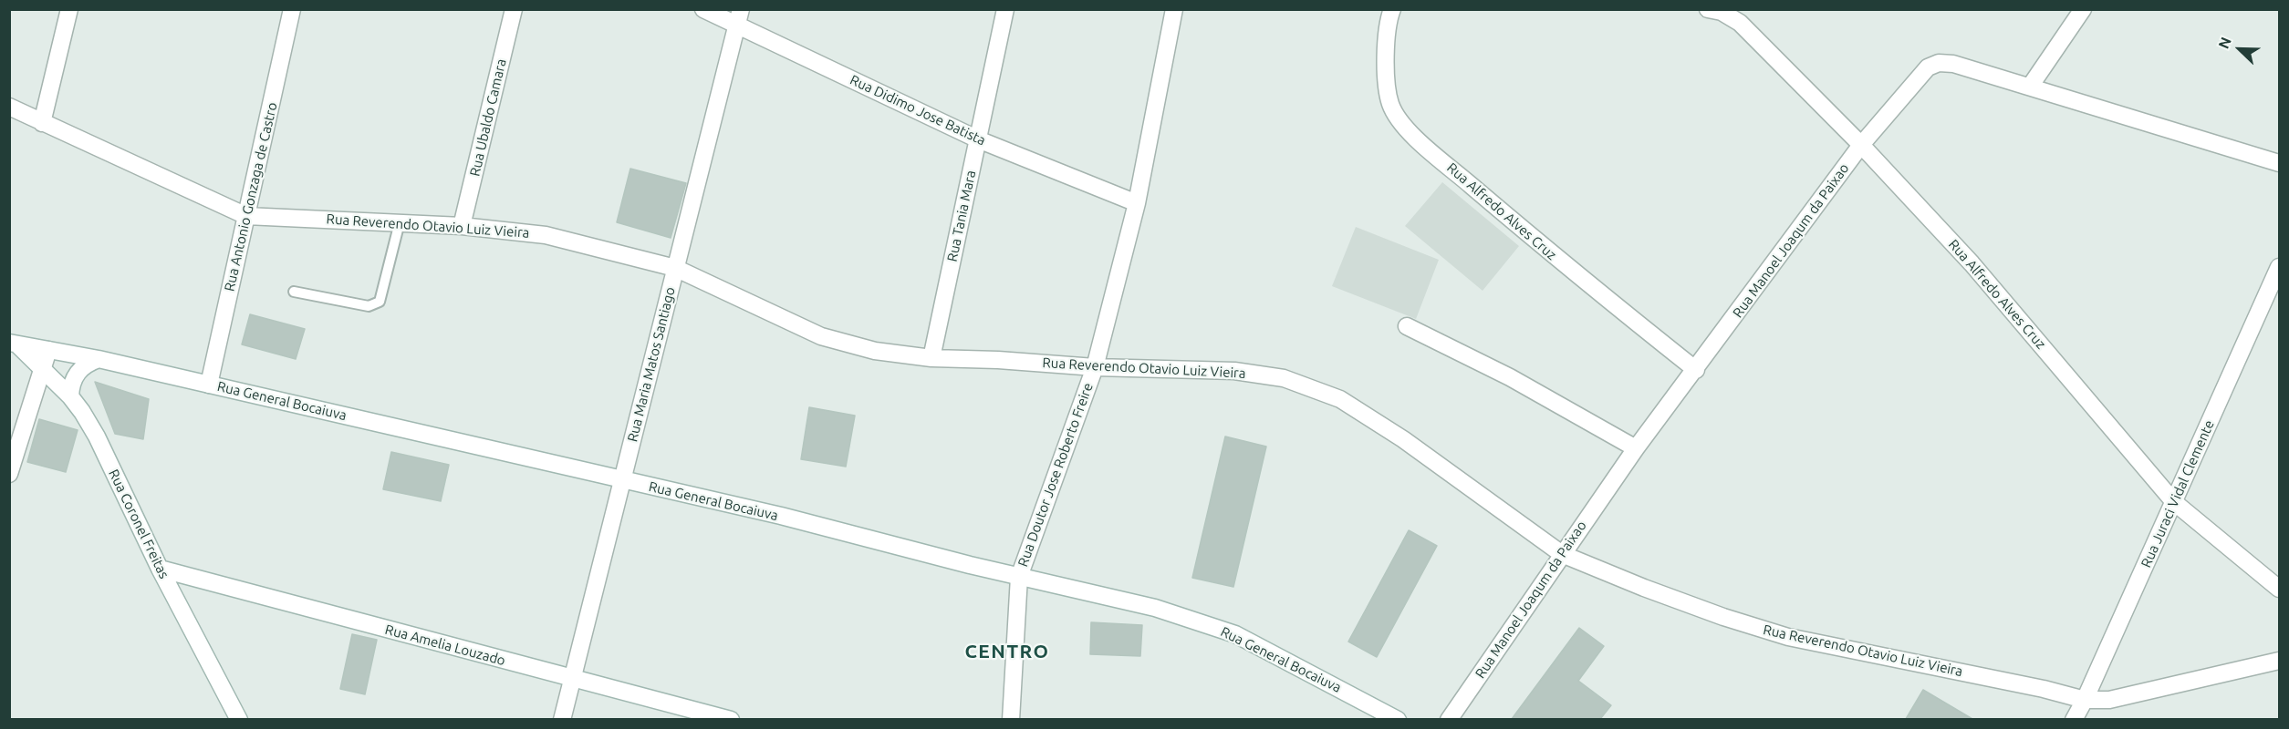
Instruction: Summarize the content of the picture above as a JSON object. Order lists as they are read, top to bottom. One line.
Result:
{"streets":{"street":["Rua Didimo Jose Batista","Rua Ubaldo Camara","Rua Antonio Gonzaga de Castro","Rua Alfredo Alves Cruz","Rua Tania Mara","Rua Reverendo Otavio Luiz Vieira","Rua Manoel Joaqum da Paixao","Rua Maria Matos Santiago","Rua General Bocaiuva","Rua Doutor Jose Roberto Freire","Rua Juraci Vidal Clemente","Rua Coronel Freitas","Rua Amelia Louzado"]},"crossings":[["Rua Didimo Jose Batista","Rua Tania Mara"],["Rua Didimo Jose Batista","Rua Maria Matos Santiago"],["Rua Didimo Jose Batista","Rua Doutor Jose Roberto Freire"],["Rua Ubaldo Camara","Rua Reverendo Otavio Luiz Vieira"],["Rua Antonio Gonzaga de Castro","Rua Reverendo Otavio Luiz Vieira"],["Rua Antonio Gonzaga de Castro","Rua General Bocaiuva"],["Rua Alfredo Alves Cruz","Rua Manoel Joaqum da Paixao"],["Rua Alfredo Alves Cruz","Rua Juraci Vidal Clemente"],["Rua Tania Mara","Rua Reverendo Otavio Luiz Vieira"],["Rua Reverendo Otavio Luiz Vieira","Rua Manoel Joaqum da Paixao"],["Rua Reverendo Otavio Luiz Vieira","Rua Maria Matos Santiago"],["Rua Reverendo Otavio Luiz Vieira","Rua Doutor Jose Roberto Freire"],["Rua Reverendo Otavio Luiz Vieira","Rua Juraci Vidal Clemente"],["Rua Maria Matos Santiago","Rua General Bocaiuva"],["Rua Maria Matos Santiago","Rua Amelia Louzado"],["Rua General Bocaiuva","Rua Doutor Jose Roberto Freire"],["Rua General Bocaiuva","Rua Coronel Freitas"],["Rua Coronel Freitas","Rua Amelia Louzado"]],"districts":["CENTRO"],"north":"top left"}
